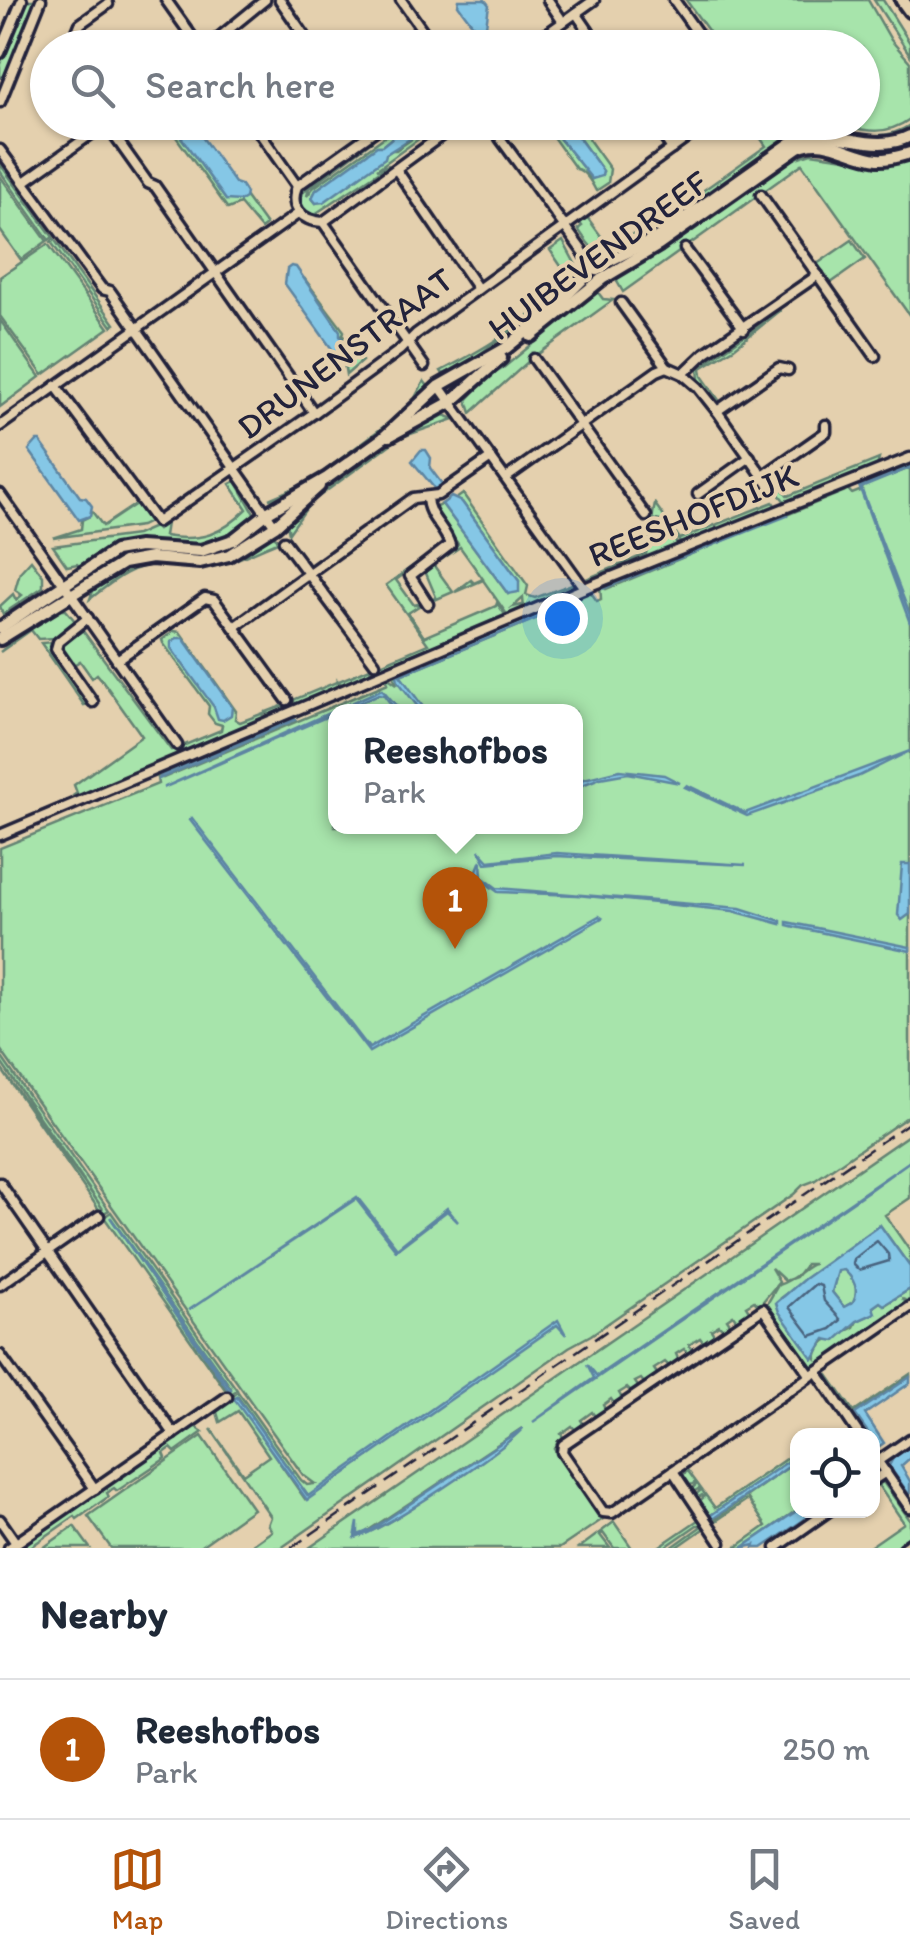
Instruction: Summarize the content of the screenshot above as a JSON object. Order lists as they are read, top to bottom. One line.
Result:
{"streets":{"street":["HUIBEVENDREEF","DRUNENSTRAAT","REESHOFDIJK"]},"page":{"search":"Search here","popup":["Reeshofbos","Park"],"pins":"1","heading":"Nearby","list":[{"mark":"1","name":"Reeshofbos","note":"Park","value":"250 m"}],"nav":["Map","Directions","Saved"]}}
